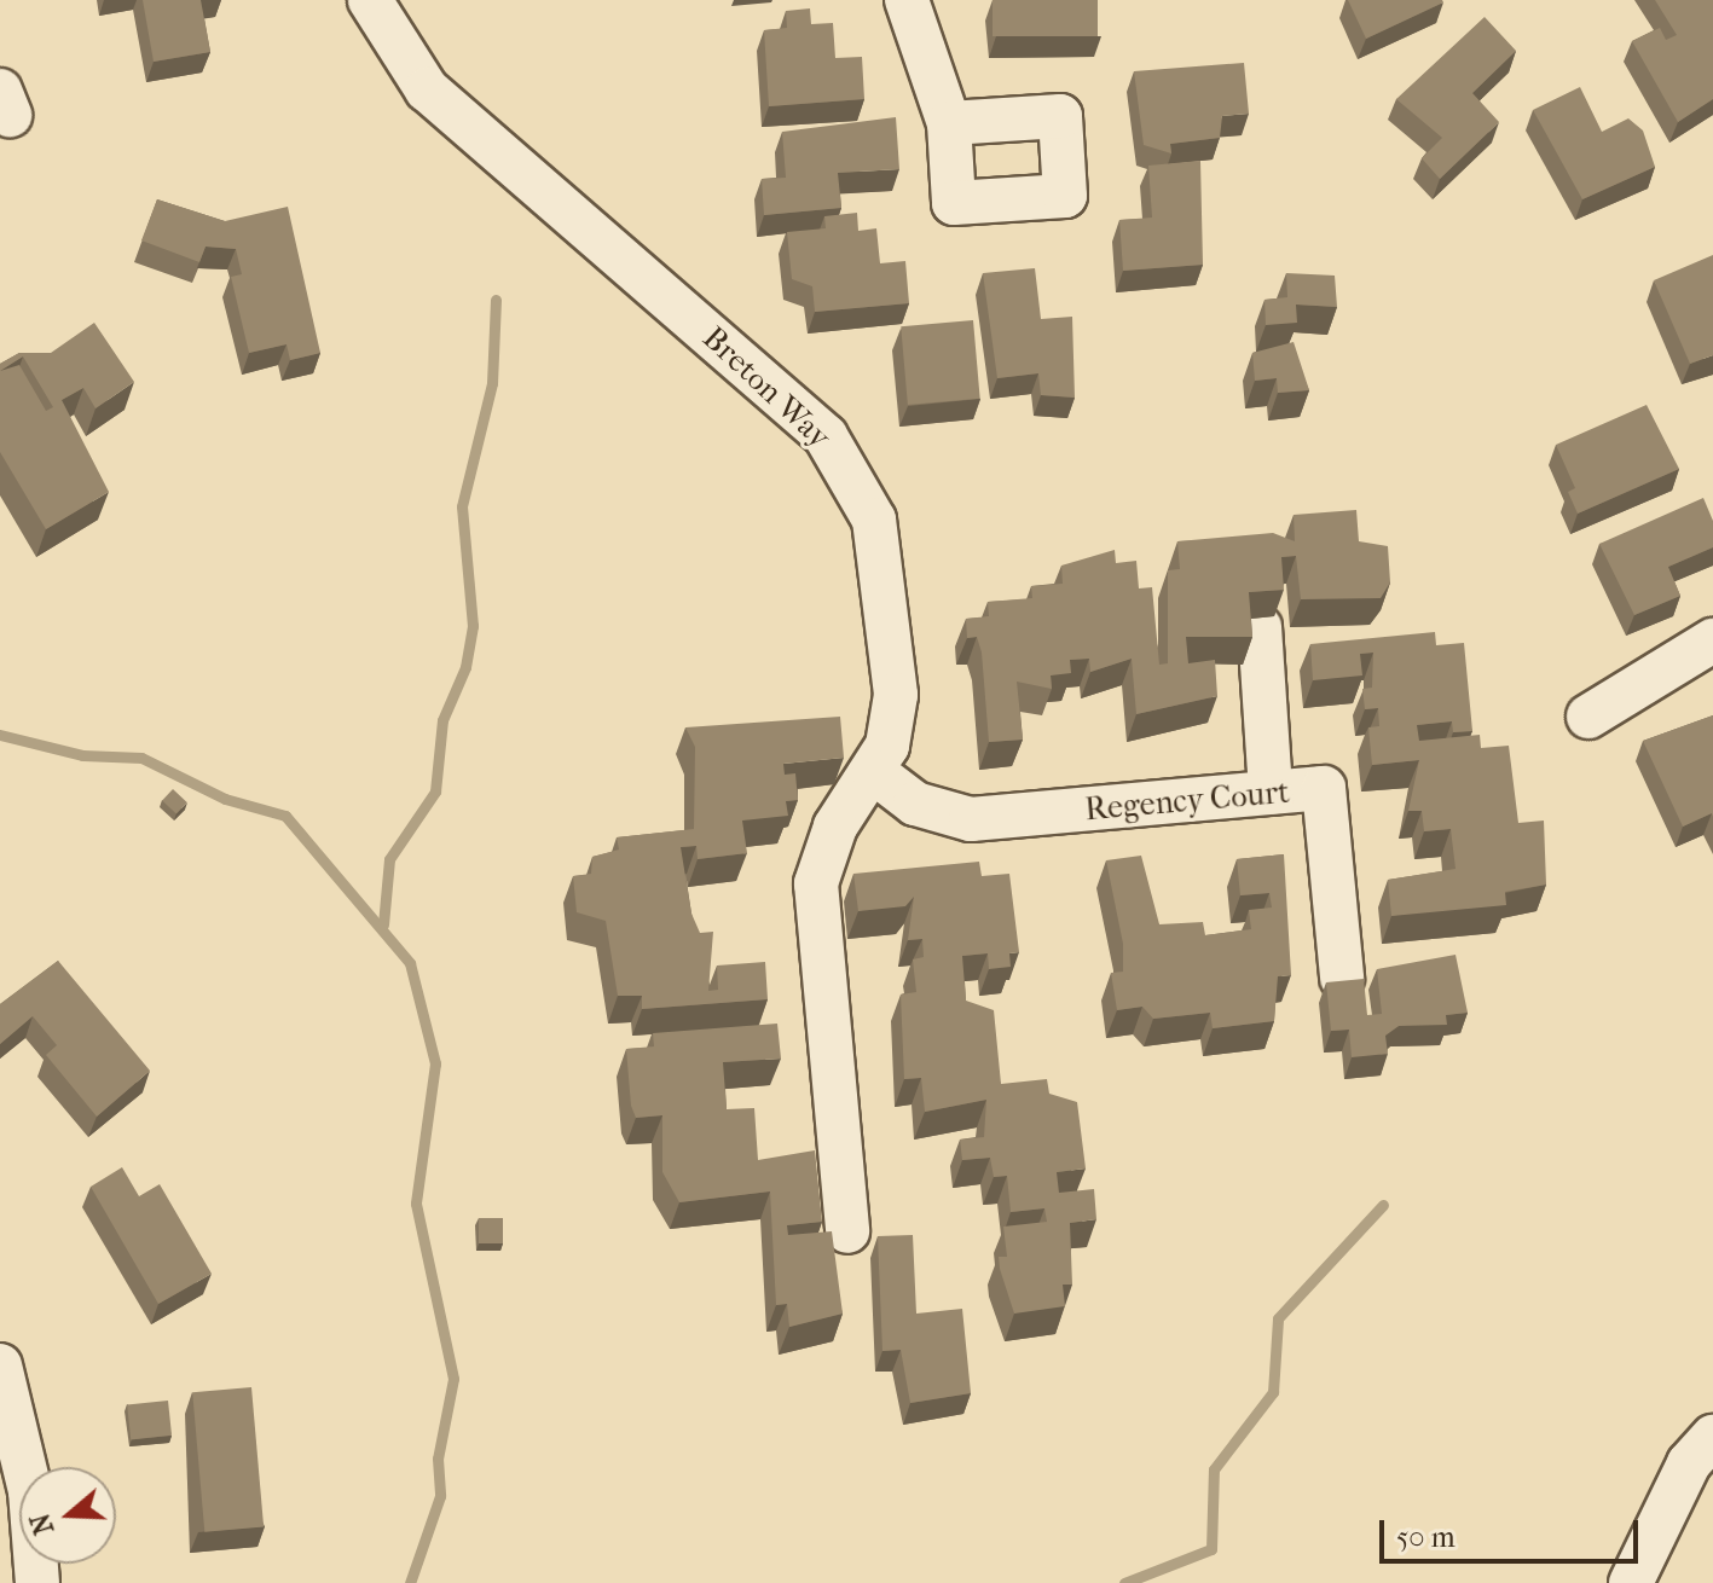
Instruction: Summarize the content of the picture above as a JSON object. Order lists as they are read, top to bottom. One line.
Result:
{"streets":{"street":["Breton Way","Regency Court"]},"crossings":[["Breton Way","Regency Court"]],"scale_bar":"50 m","north":"left"}
